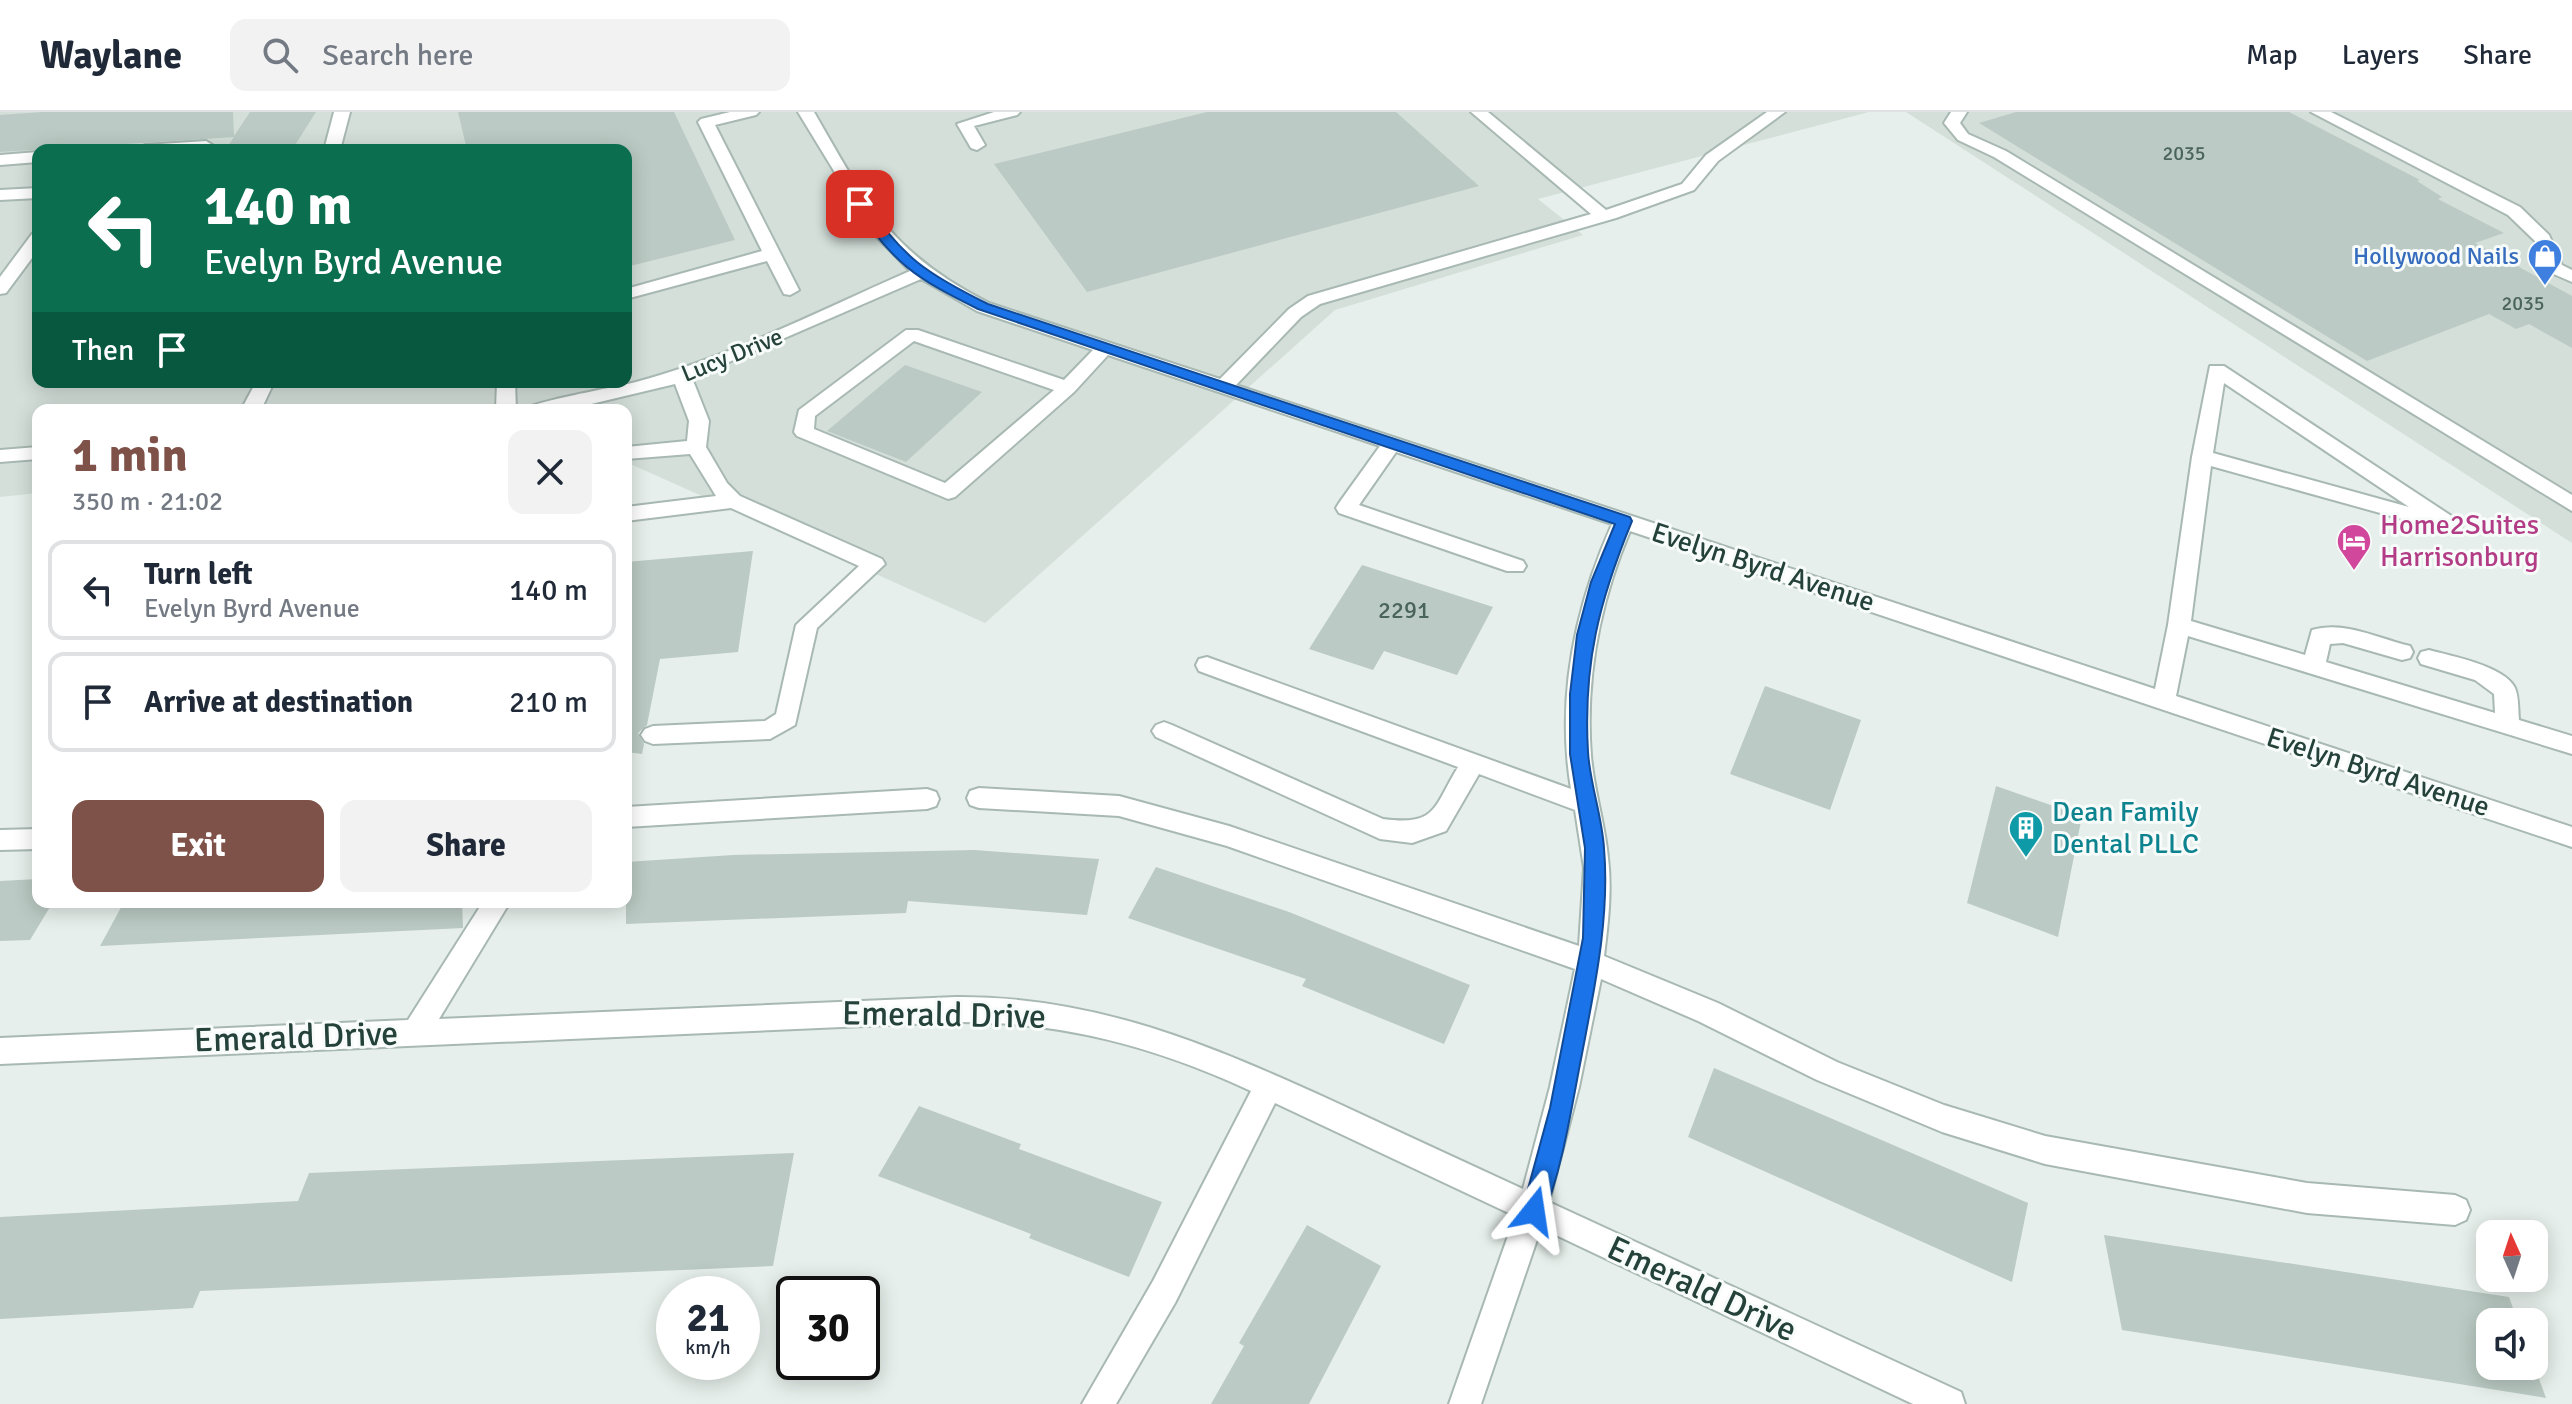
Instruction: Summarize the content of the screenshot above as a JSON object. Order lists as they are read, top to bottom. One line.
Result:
{"streets":{"street":["Lucy Drive","Evelyn Byrd Avenue","Emerald Drive"]},"crossings":[["Lucy Drive","Evelyn Byrd Avenue"]],"places":{"shop":["Hollywood Nails"],"hotel":["Home2Suites Harrisonburg"],"building":["Dean Family Dental PLLC"]},"house_numbers":["2035","2035","2291"],"north":"top","page":{"header":"Waylane","search":"Search here","nav":["Map","Layers","Share"],"turn":["140 m","Evelyn Byrd Avenue"],"then":"Then","heading":["1 min","350 m · 21:02"],"list":[{"name":"Turn left","note":"Evelyn Byrd Avenue","value":"140 m"},{"name":"Arrive at destination","value":"210 m"}],"buttons":["Exit","Share"],"speed":"21 km/h","limit":"30"}}
